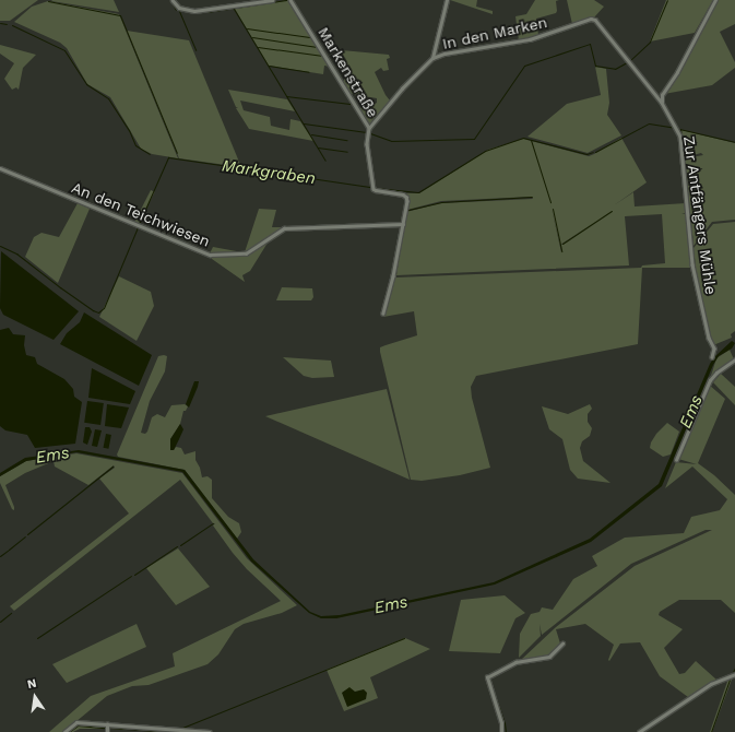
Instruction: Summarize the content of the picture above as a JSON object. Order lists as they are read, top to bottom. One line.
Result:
{"streets":{"street":["In den Marken","Markenstraße","An den Teichwiesen","Zur Antfängers Mühle"]},"crossings":[["In den Marken","Markenstraße"],["In den Marken","Zur Antfängers Mühle"],["Markenstraße","An den Teichwiesen"]],"water":["Markgraben","Ems"],"north":"top"}
